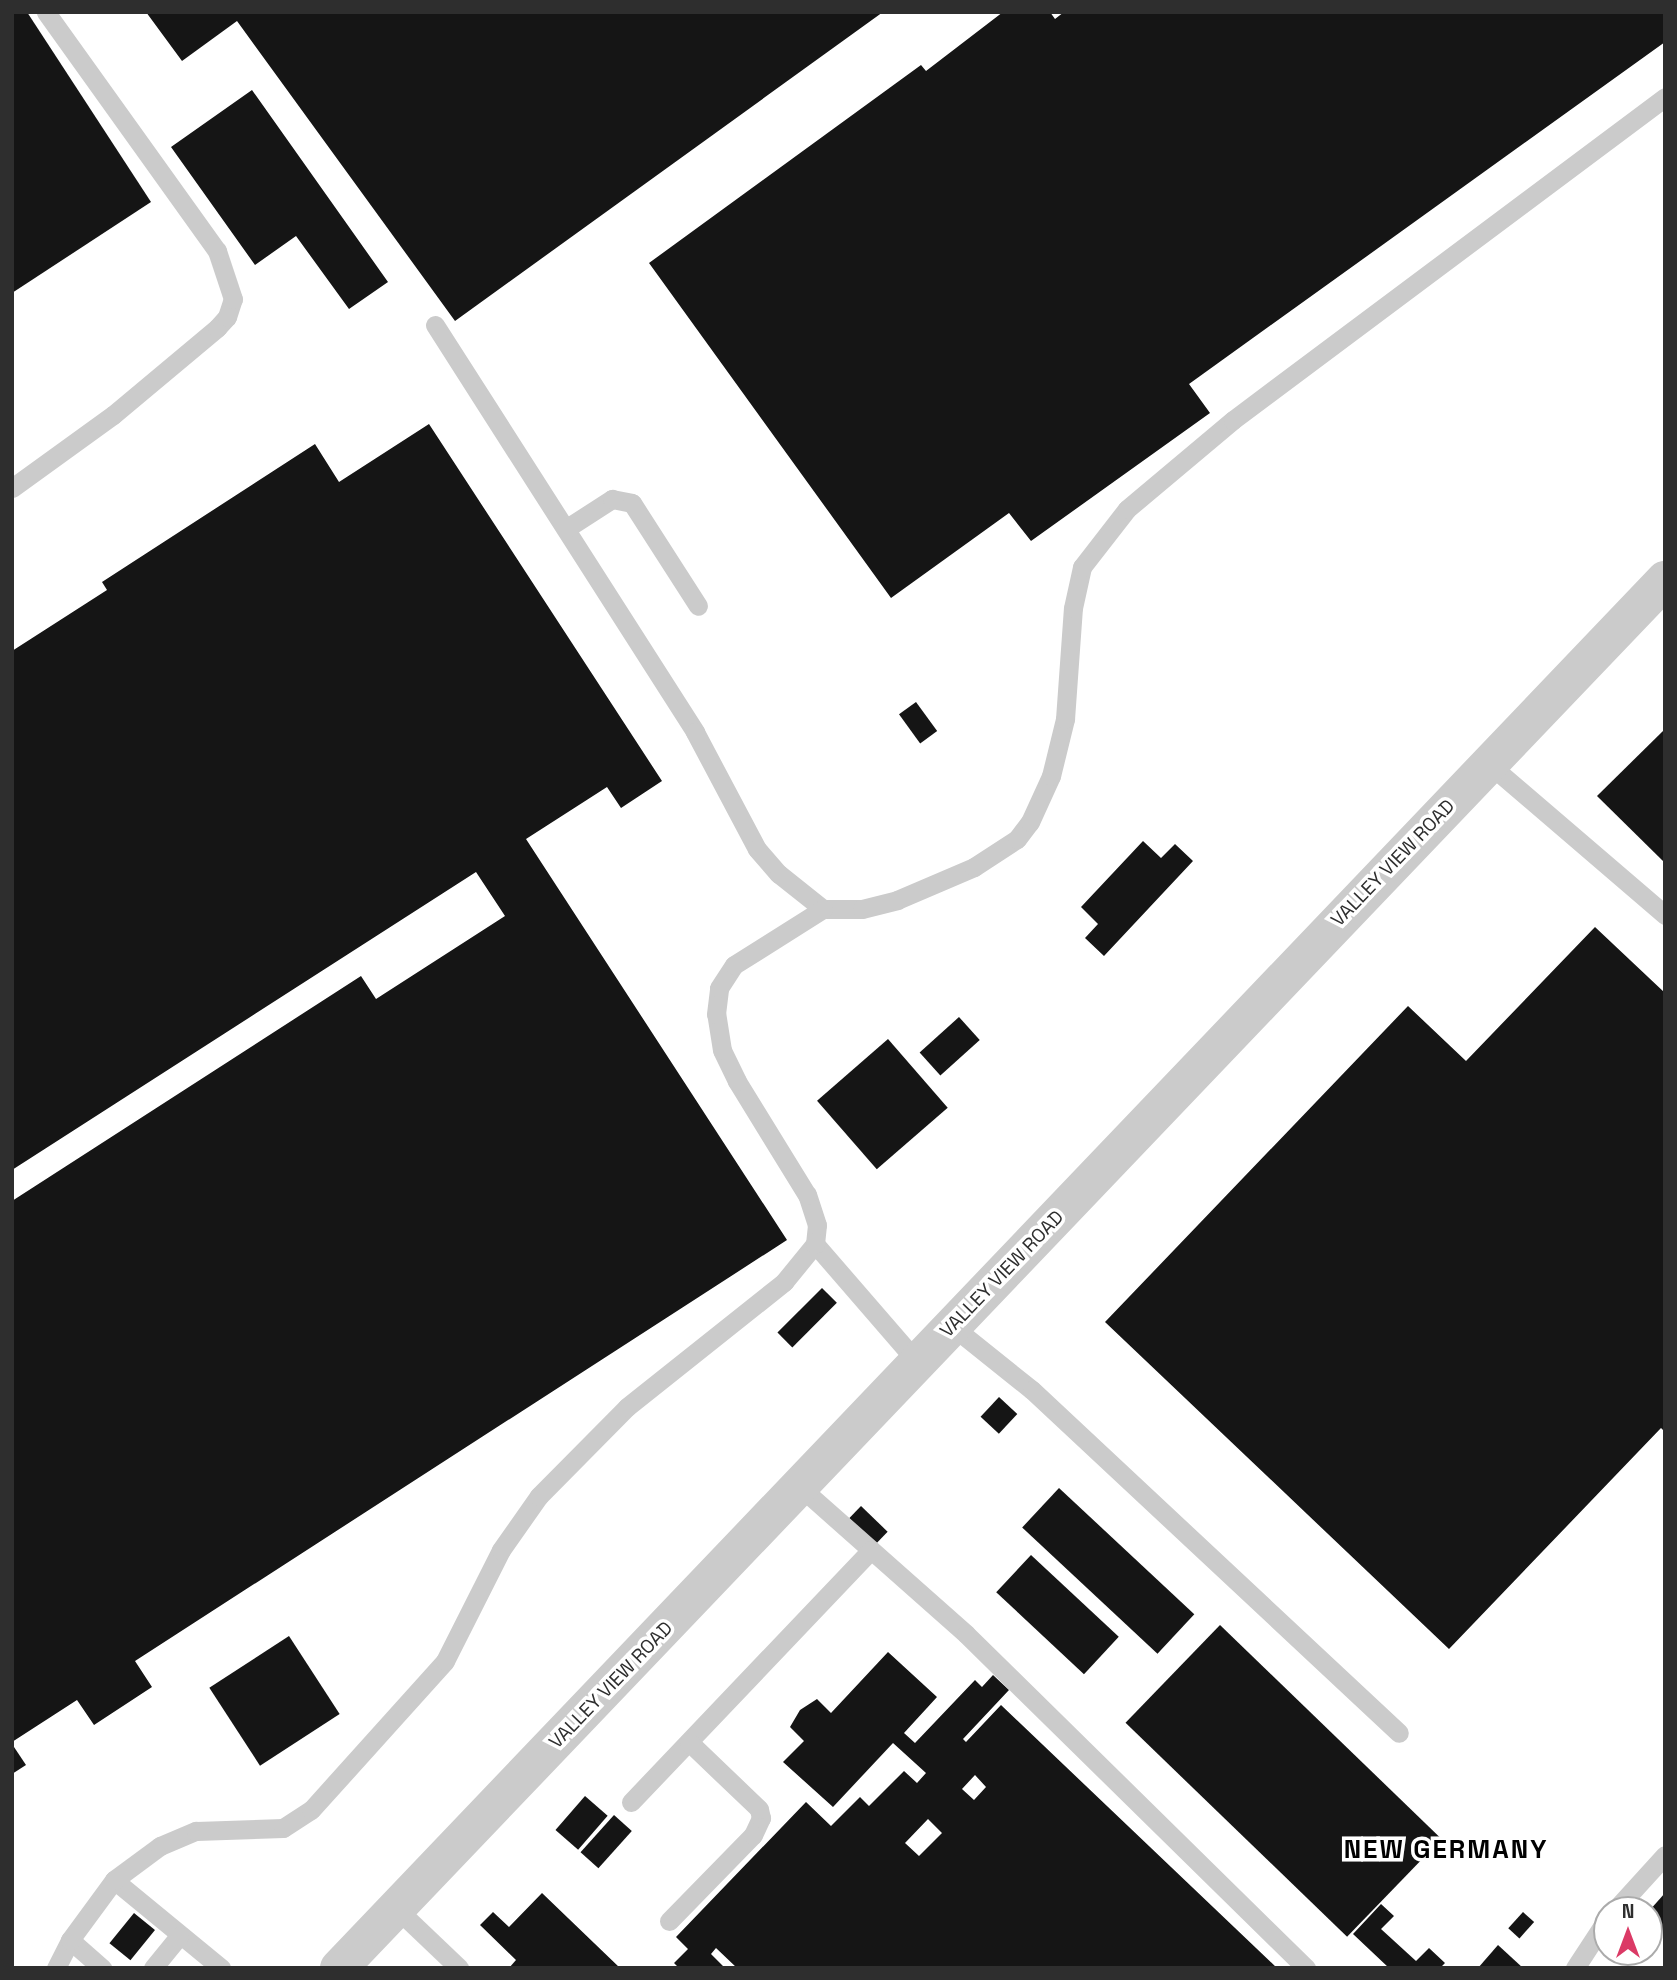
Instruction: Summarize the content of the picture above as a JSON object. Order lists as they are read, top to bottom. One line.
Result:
{"streets":{"street":["VALLEY VIEW ROAD"]},"districts":["NEW GERMANY"],"north":"top"}
